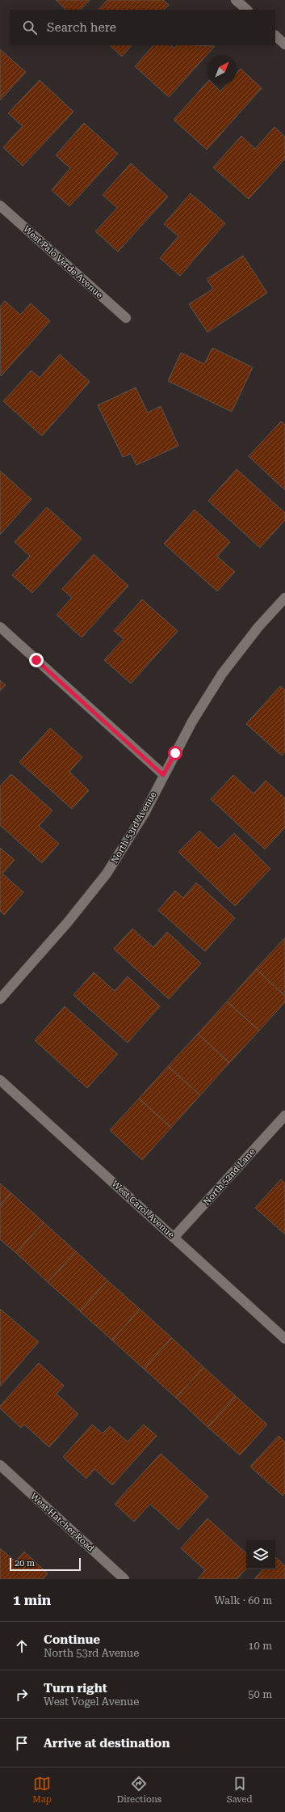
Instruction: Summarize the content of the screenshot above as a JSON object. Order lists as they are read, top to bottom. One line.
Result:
{"streets":{"street":["West Palo Verde Avenue","North 53rd Avenue","North 52nd Lane","West Carol Avenue","West Hatcher Road"]},"crossings":[["North 52nd Lane","West Carol Avenue"]],"scale_bar":"20 m","north":"top right","page":{"search":"Search here","scale":"20 m","heading":["1 min","Walk · 60 m"],"list":[["Continue","North 53rd Avenue","10 m"],["Turn right","West Vogel Avenue","50 m"],"Arrive at destination"],"nav":["Map","Directions","Saved"]}}
